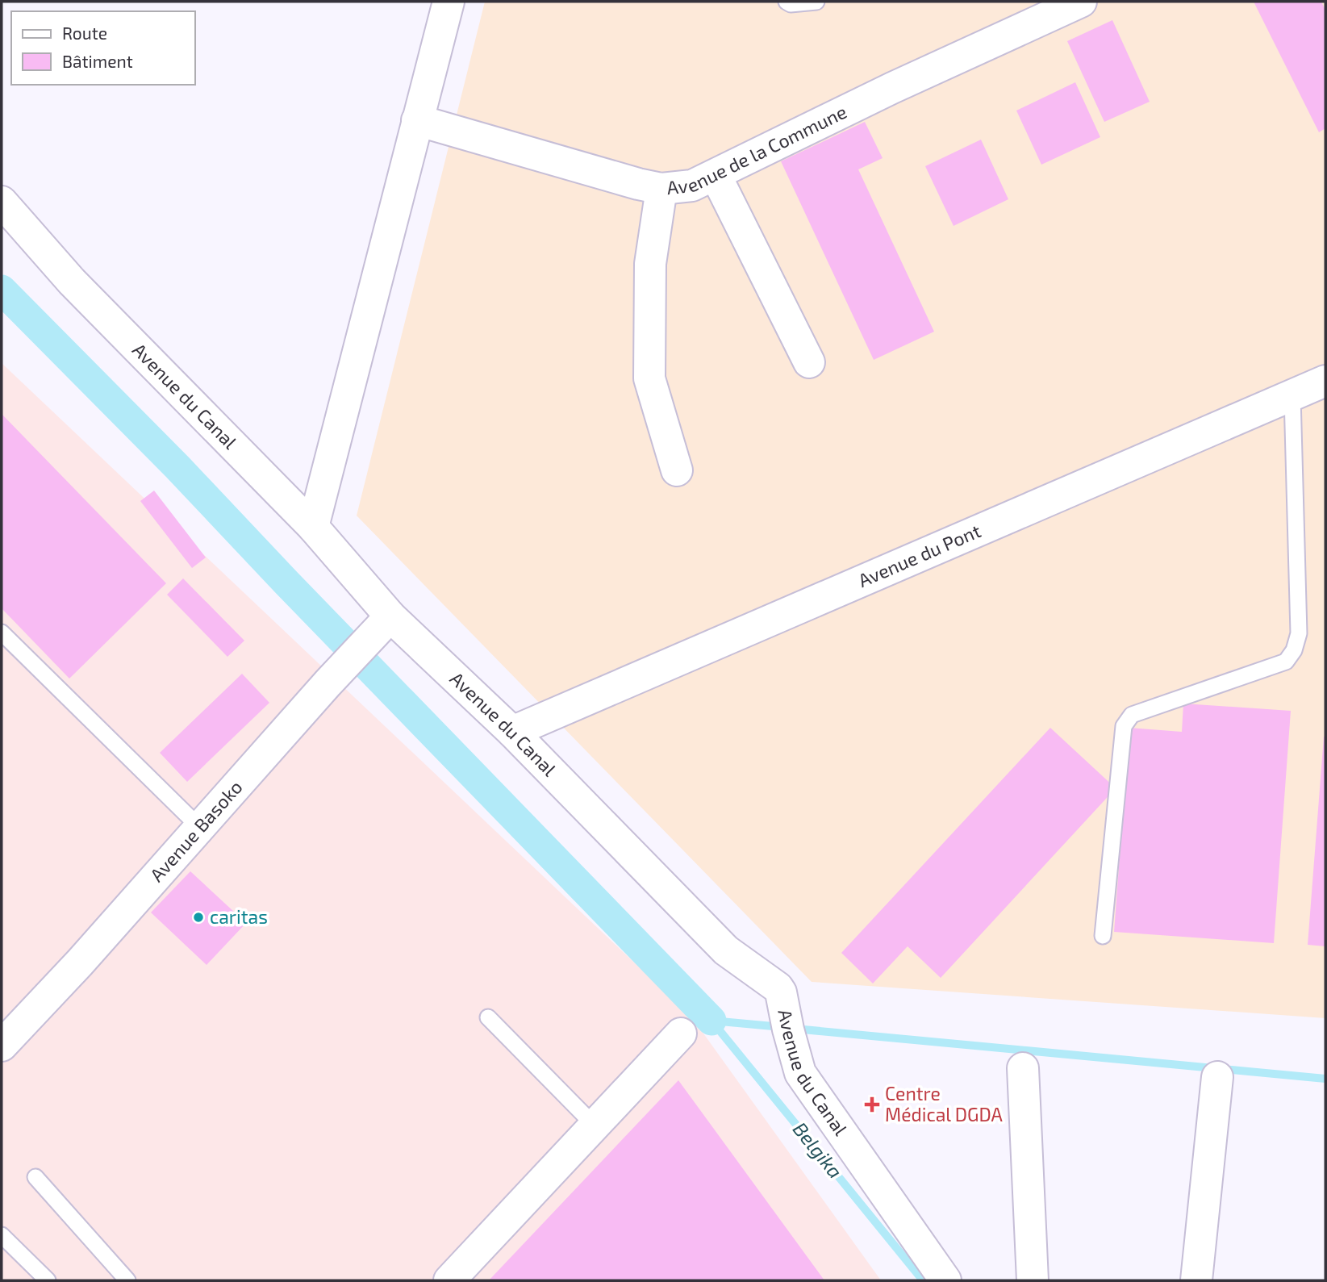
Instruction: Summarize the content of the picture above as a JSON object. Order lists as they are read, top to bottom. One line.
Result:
{"streets":{"street":["Avenue de la Commune","Avenue du Canal","Avenue du Pont","Avenue Basoko"]},"crossings":[["Avenue du Canal","Avenue du Pont"],["Avenue du Canal","Avenue Basoko"]],"water":["Belgika"],"places":{"other":["caritas"],"health":["Centre Médical DGDA"]},"legend":["Route","Bâtiment"]}
